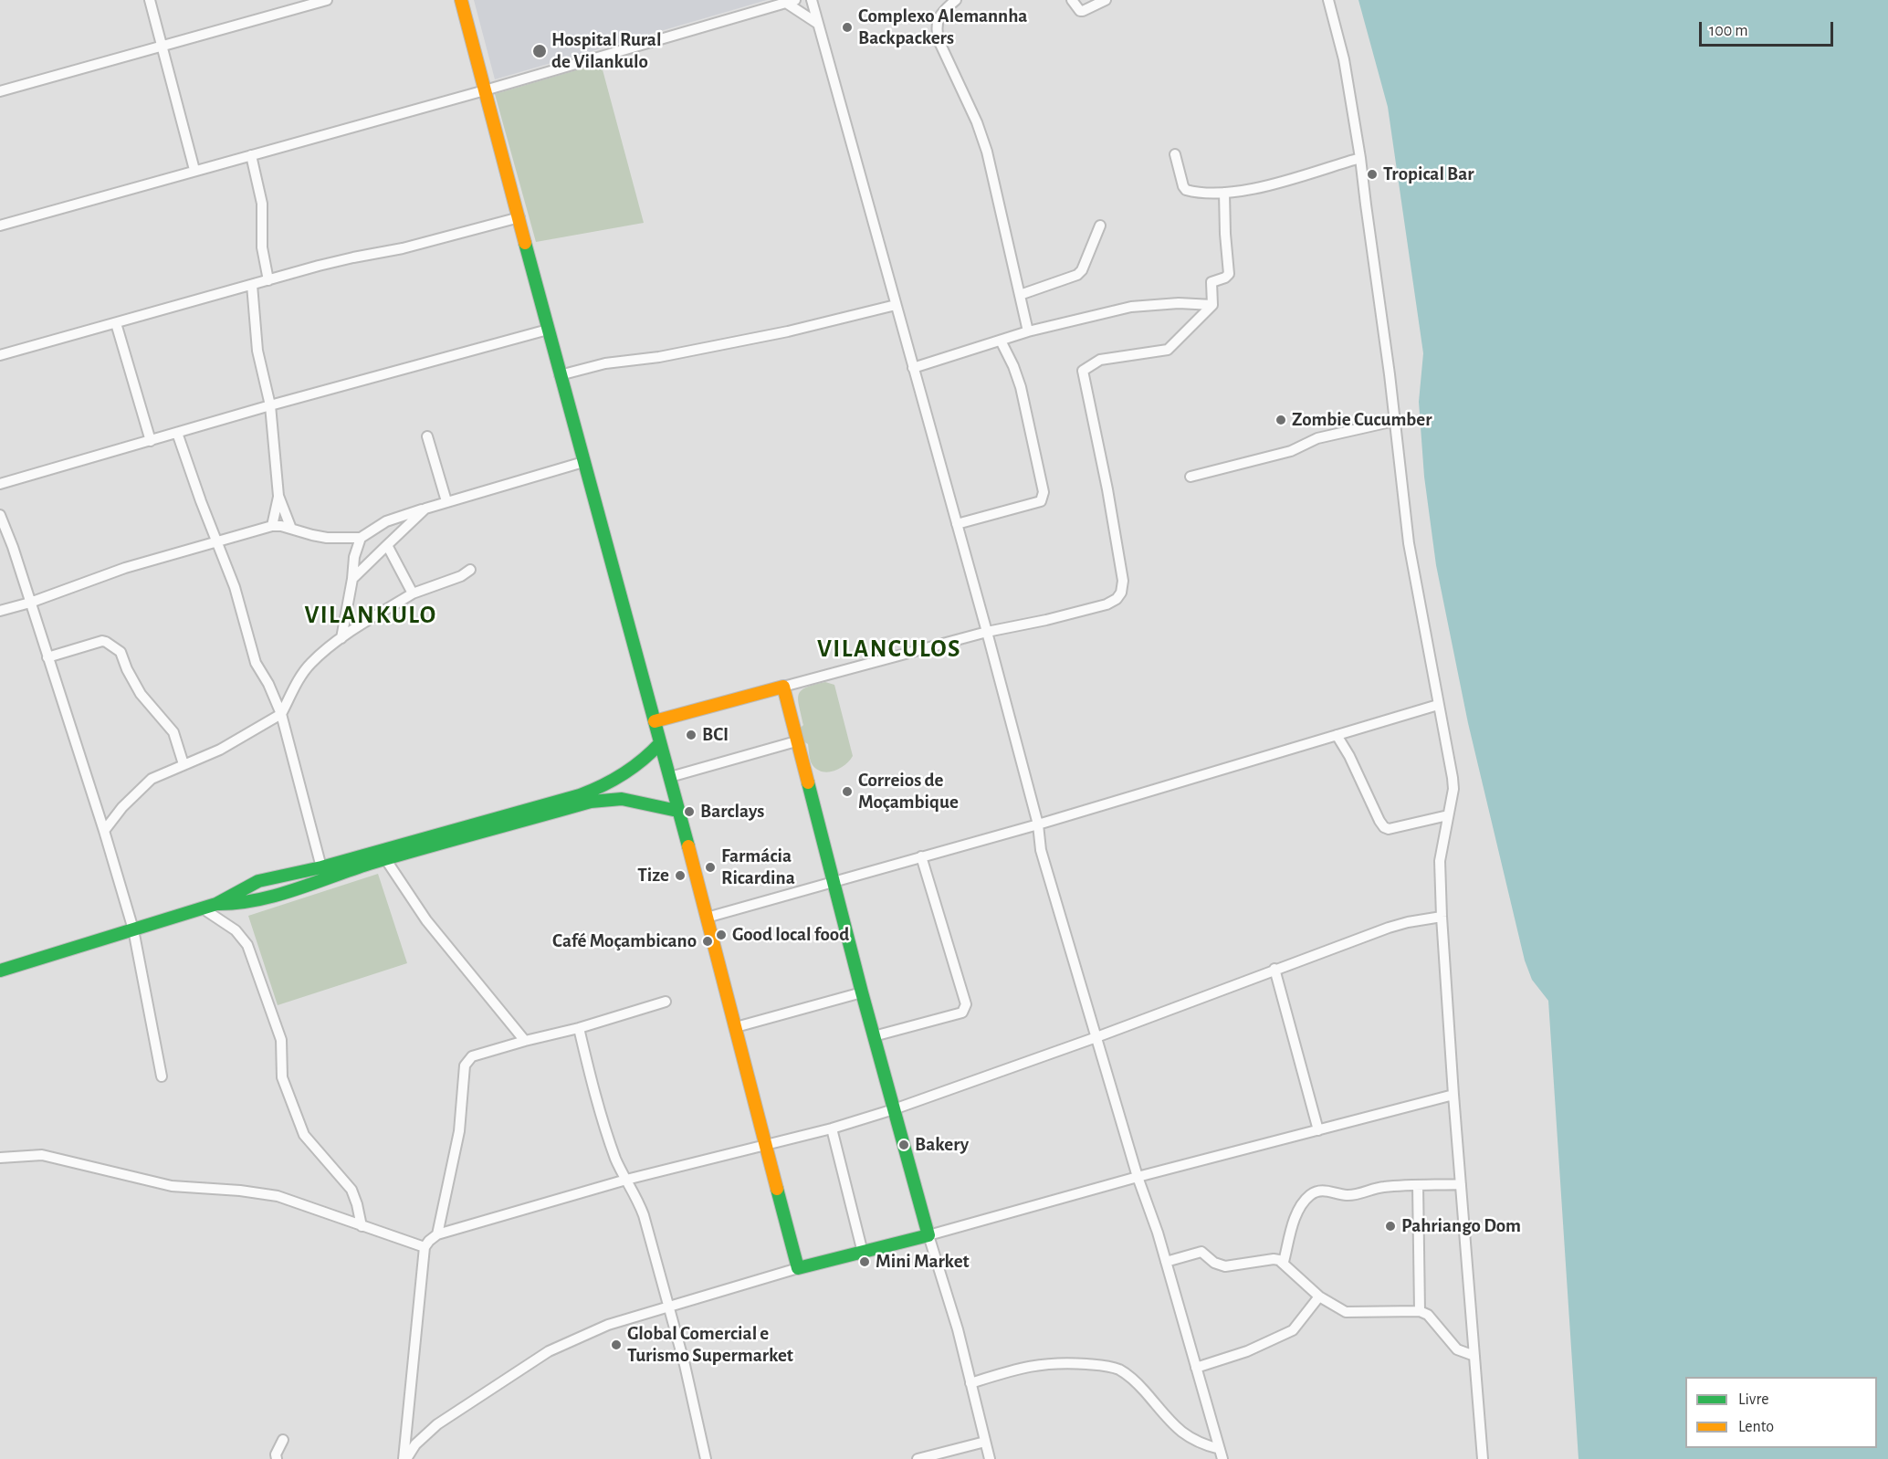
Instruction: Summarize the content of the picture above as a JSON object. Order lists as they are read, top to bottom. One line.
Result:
{"districts":["VILANKULO","VILANCULOS"],"places":["Complexo Alemannha Backpackers","Hospital Rural de Vilankulo","Tropical Bar","Zombie Cucumber","BCI","Correios de Moçambique","Barclays","Farmácia Ricardina","Tize","Good local food","Café Moçambicano","Bakery","Pahriango Dom","Mini Market","Global Comercial e Turismo Supermarket"],"legend":["Livre","Lento"],"scale_bar":"100 m"}
